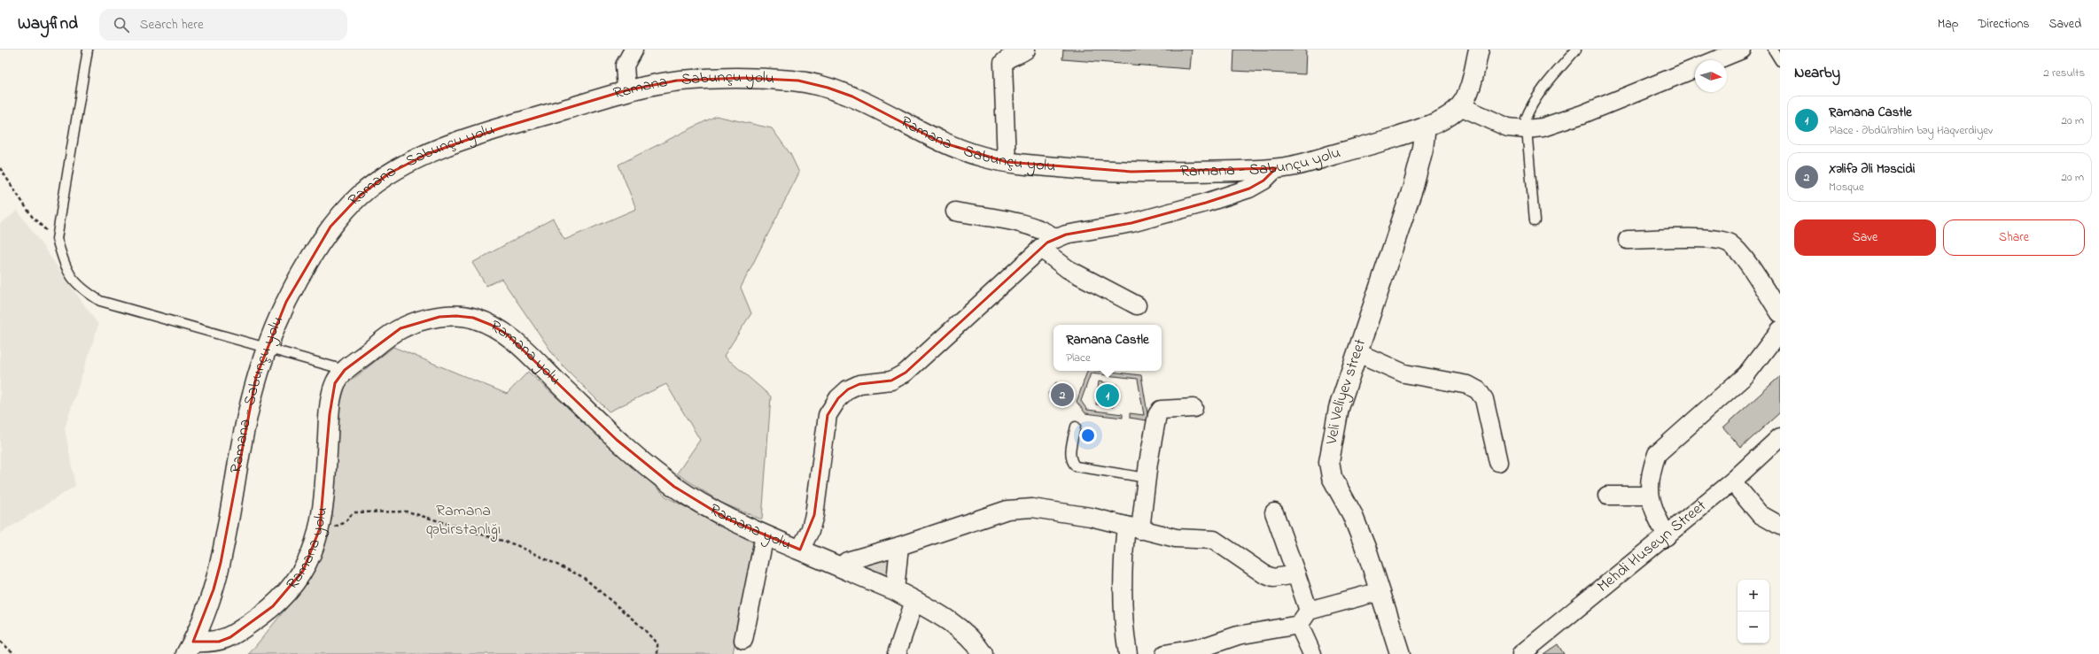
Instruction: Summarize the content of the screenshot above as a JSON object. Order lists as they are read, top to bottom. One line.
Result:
{"streets":{"street":["Ramana - Sabunçu yolu","Ramana yolu","Veli Veliyev street","Mehdi Huseyn Street"]},"crossings":[["Ramana - Sabunçu yolu","Ramana yolu"],["Ramana - Sabunçu yolu","Veli Veliyev street"]],"parks":["Ramana qəbirstanlığı"],"north":"right","page":{"header":"Wayfind","search":"Search here","nav":["Map","Directions","Saved"],"heading":["Nearby","2 results"],"list":[{"mark":"1","name":"Ramana Castle","note":"Place · Əbdülrəhim bəy Haqverdiyev","value":"20 m"},{"mark":"2","name":"Xəlifə Əli Məscidi","note":"Mosque","value":"20 m"}],"buttons":["Save","Share"],"popup":["Ramana Castle","Place"],"pins":["2","1"],"map_buttons":["+","−"]}}
